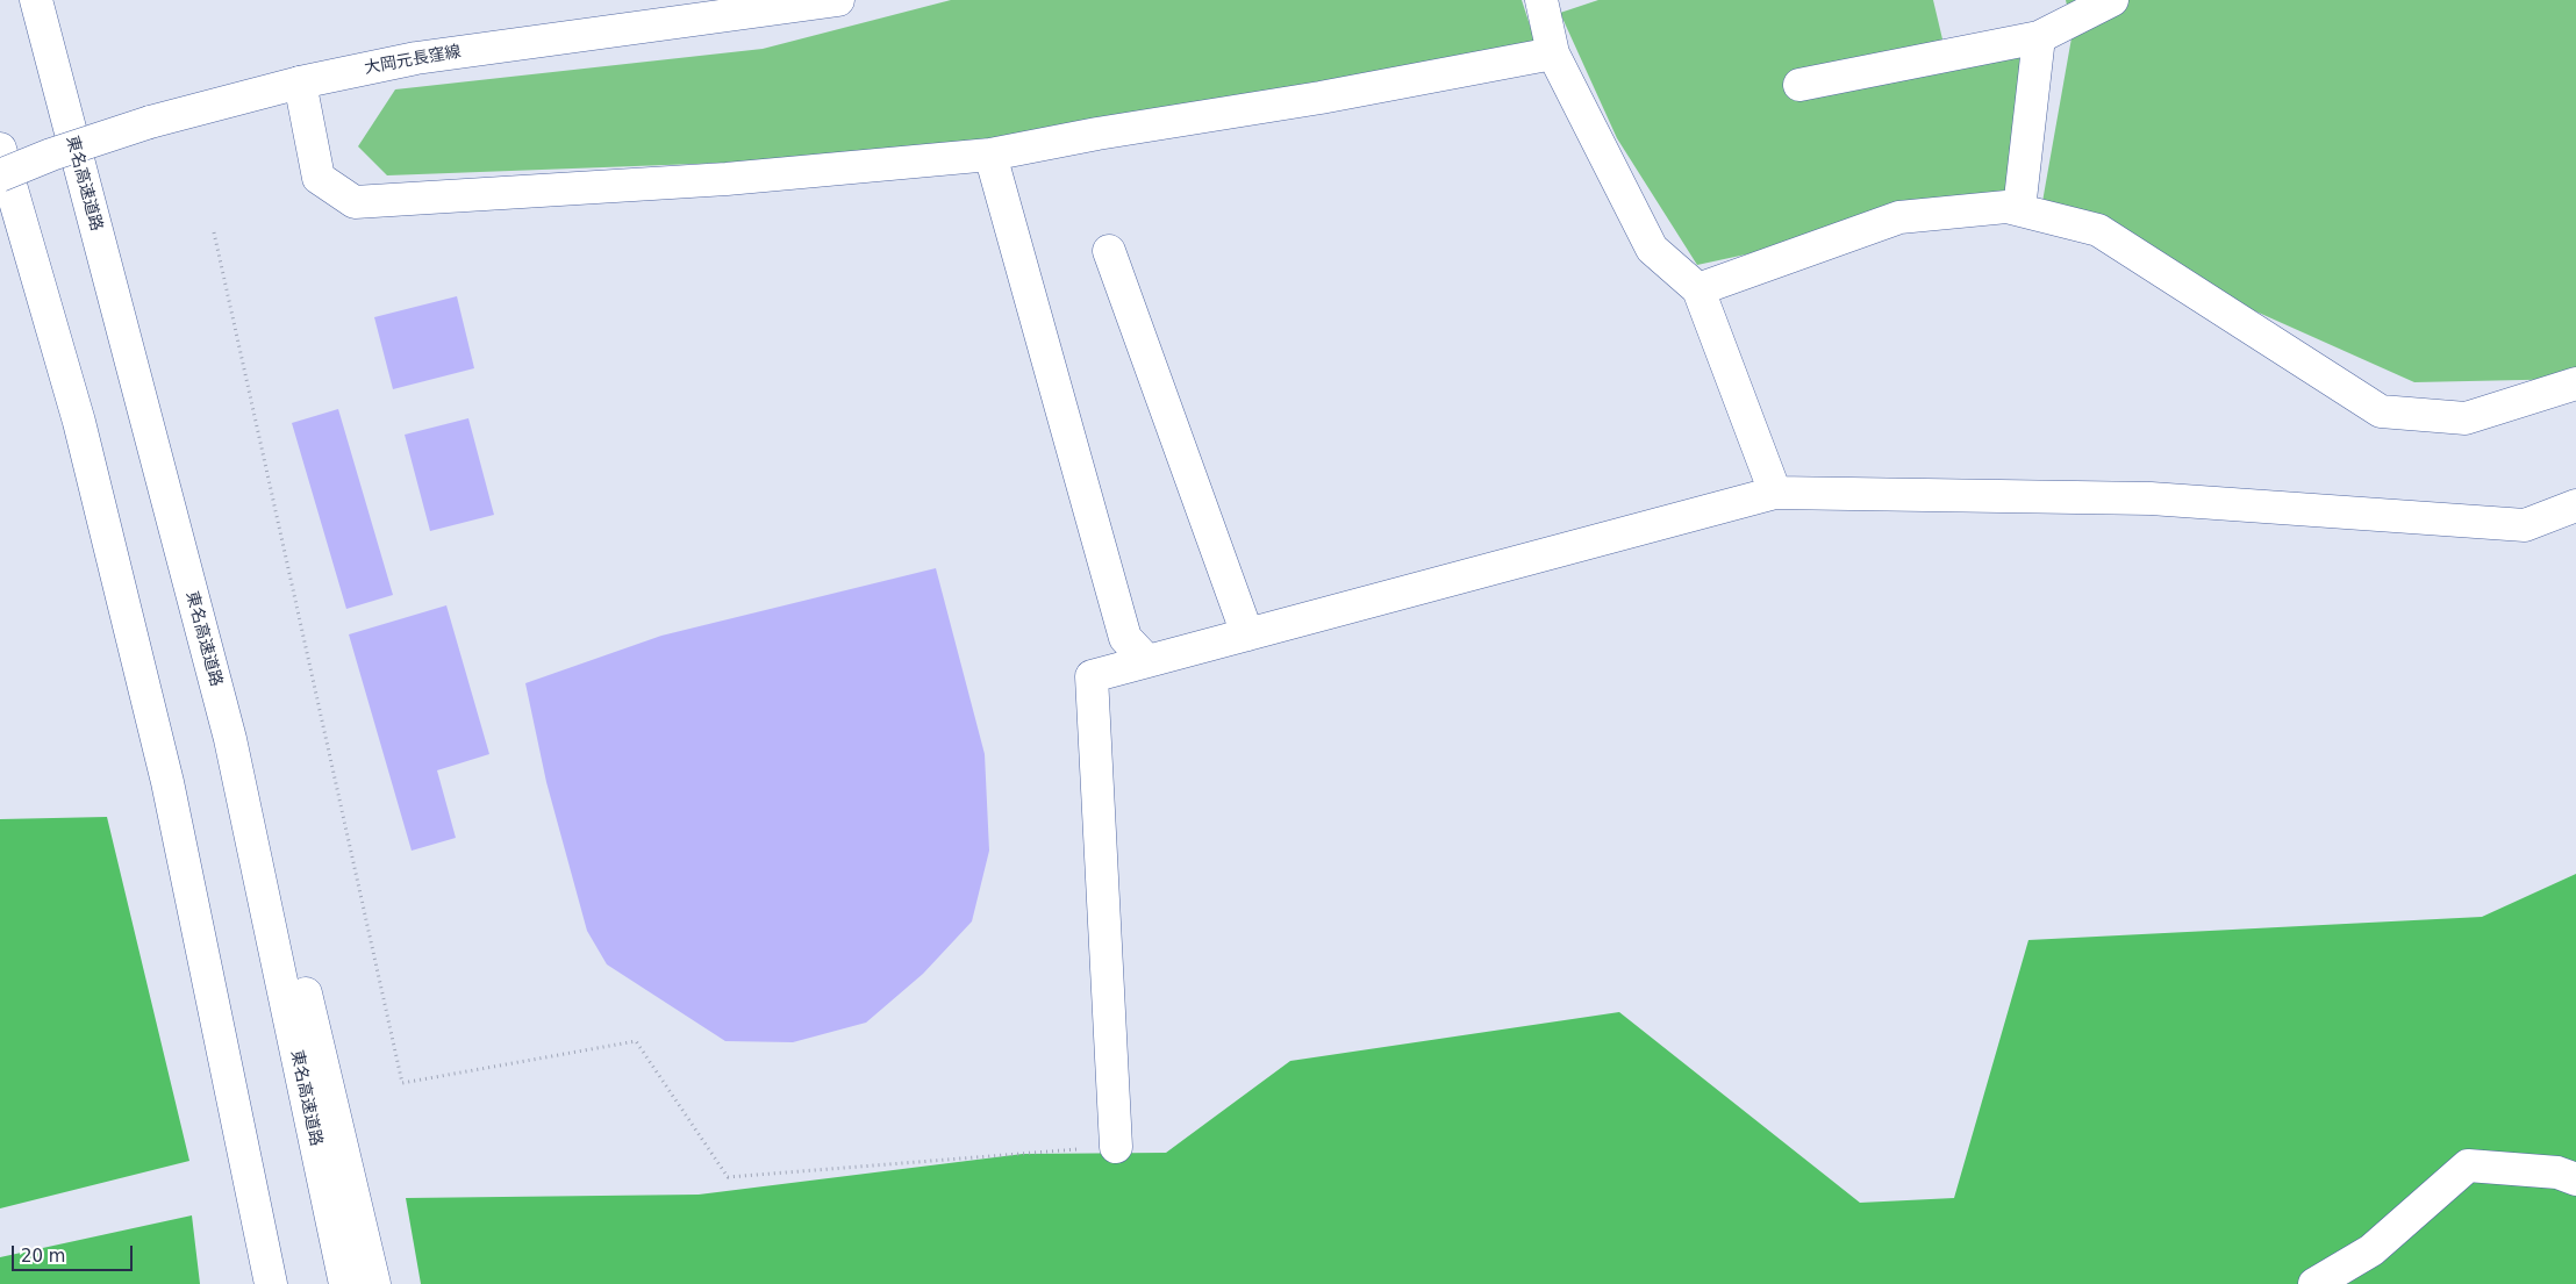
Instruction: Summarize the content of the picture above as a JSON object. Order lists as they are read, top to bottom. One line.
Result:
{"streets":{"main road":["大岡元長窪線","東名高速道路"]},"scale_bar":"20 m"}
